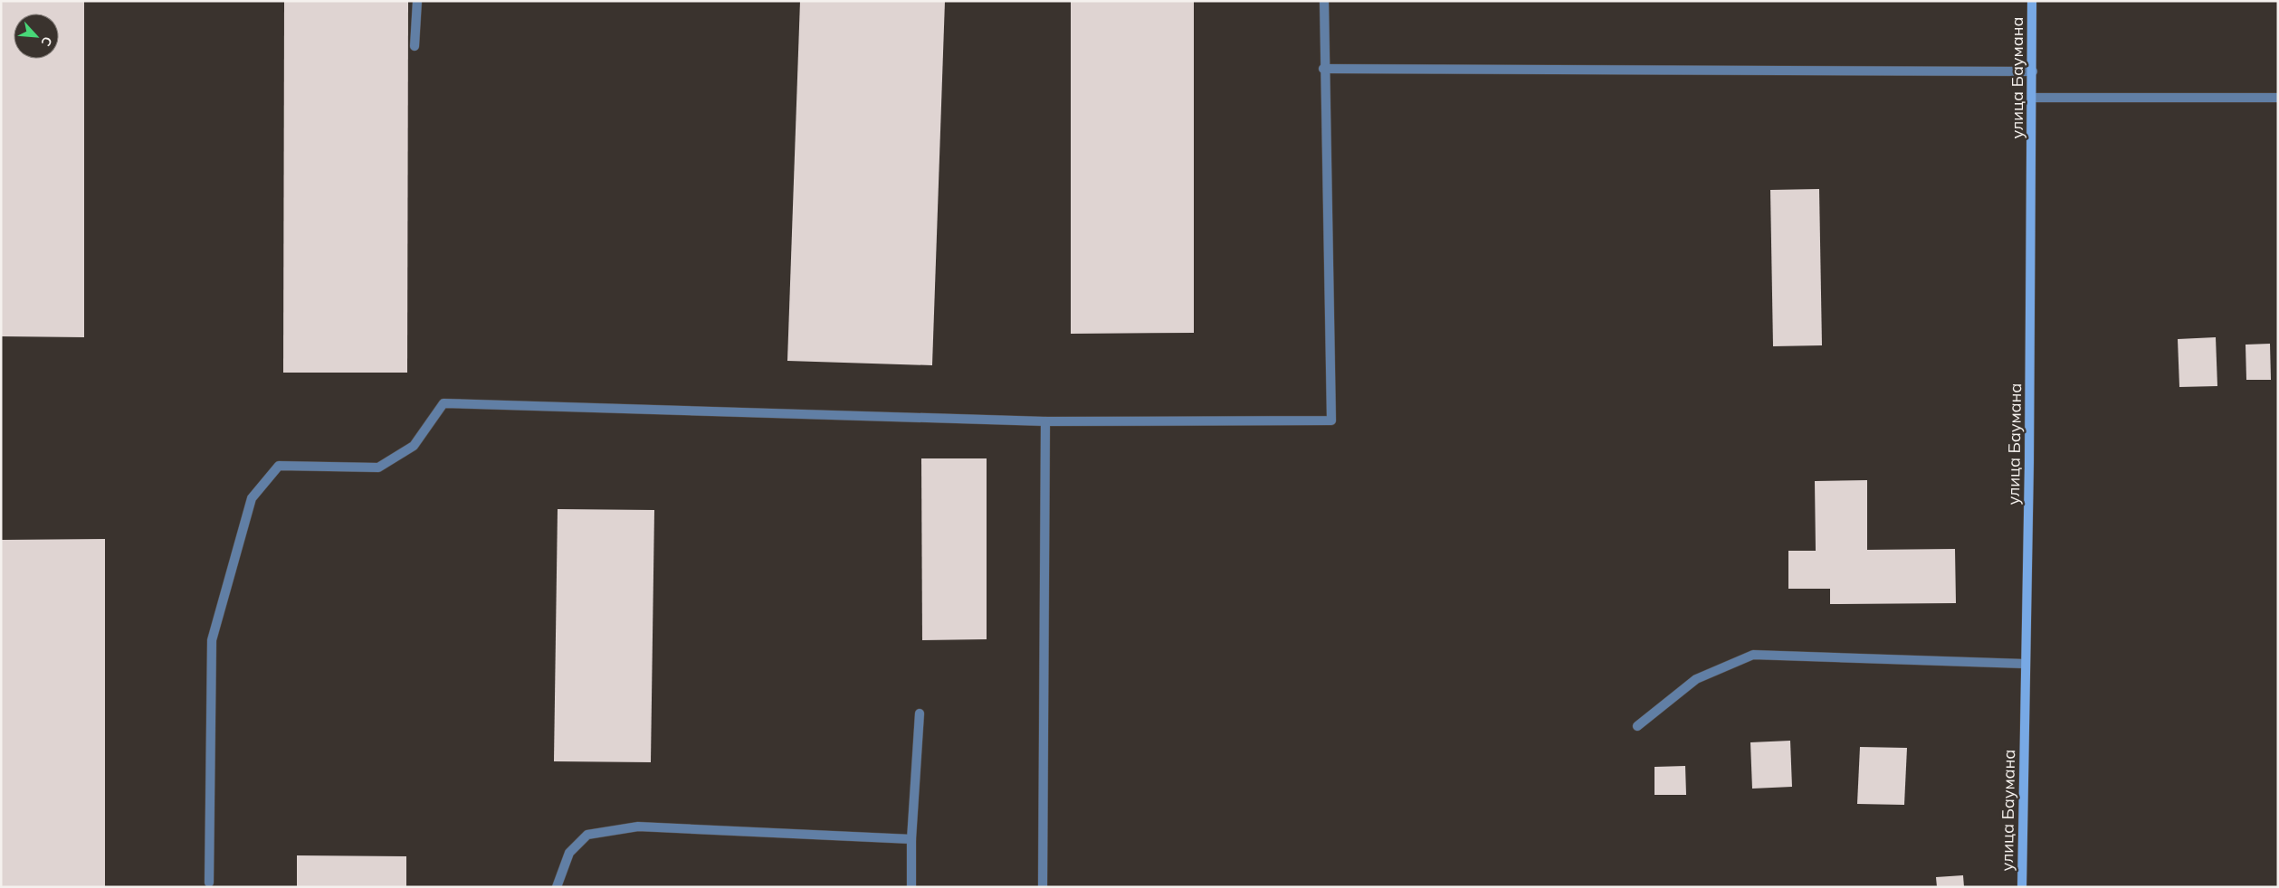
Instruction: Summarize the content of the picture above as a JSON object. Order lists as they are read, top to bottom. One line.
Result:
{"streets":{"main road":["улица Баумана"]},"north":"bottom right"}
